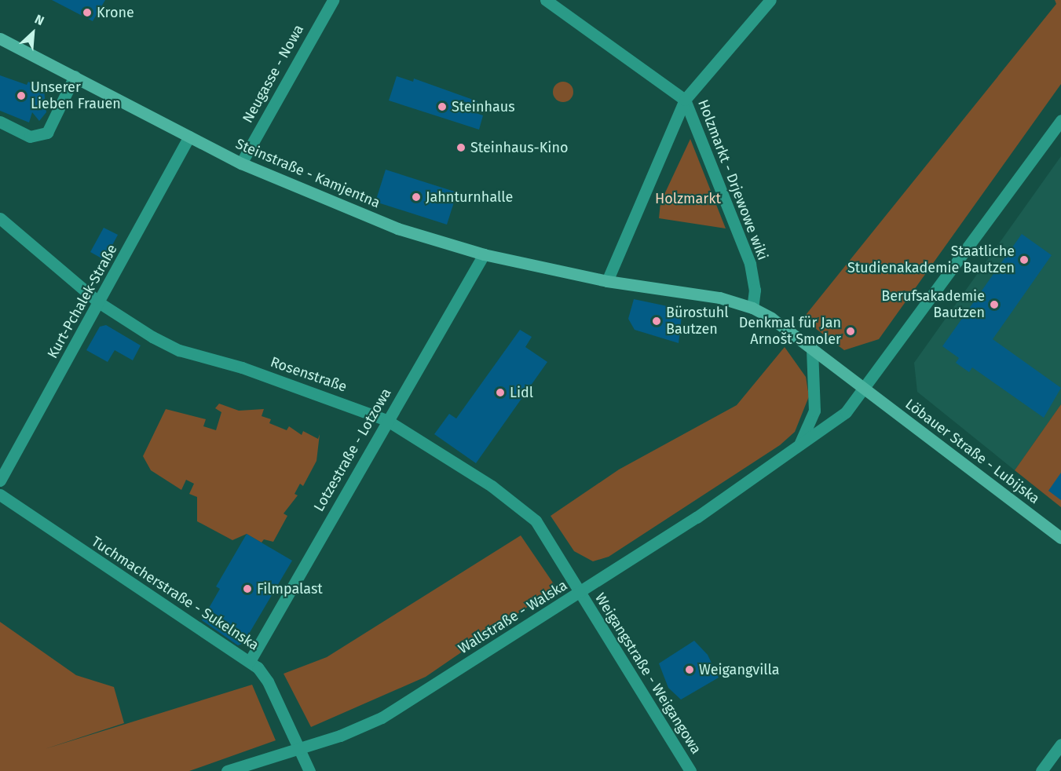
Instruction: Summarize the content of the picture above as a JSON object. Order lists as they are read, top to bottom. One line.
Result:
{"streets":{"main road":["Steinstraße - Kamjentna","Löbauer Straße - Lubijska"],"street":["Neugasse - Nowa","Holzmarkt - Drjewowe wiki","Kurt-Pchalek-Straße","Rosenstraße","Lotzestraße - Lotzowa","Tuchmacherstraße - Sukelnska","Wallstraße - Walska","Weigangstraße - Weigangowa"]},"crossings":[["Neugasse - Nowa","Steinstraße - Kamjentna"],["Steinstraße - Kamjentna","Holzmarkt - Drjewowe wiki"],["Steinstraße - Kamjentna","Kurt-Pchalek-Straße"],["Steinstraße - Kamjentna","Lotzestraße - Lotzowa"],["Steinstraße - Kamjentna","Löbauer Straße - Lubijska"],["Holzmarkt - Drjewowe wiki","Löbauer Straße - Lubijska"],["Kurt-Pchalek-Straße","Rosenstraße"],["Rosenstraße","Lotzestraße - Lotzowa"],["Rosenstraße","Wallstraße - Walska"],["Rosenstraße","Weigangstraße - Weigangowa"],["Lotzestraße - Lotzowa","Tuchmacherstraße - Sukelnska"],["Löbauer Straße - Lubijska","Wallstraße - Walska"],["Tuchmacherstraße - Sukelnska","Wallstraße - Walska"],["Wallstraße - Walska","Weigangstraße - Weigangowa"]],"parks":["Holzmarkt"],"places":["Krone","Unserer Lieben Frauen","Steinhaus","Steinhaus-Kino","Jahnturnhalle","Staatliche Studienakademie Bautzen","Berufsakademie Bautzen","Bürostuhl Bautzen","Denkmal für Jan Arnošt Smoler","Lidl","Filmpalast","Weigangvilla"],"north":"top right"}
